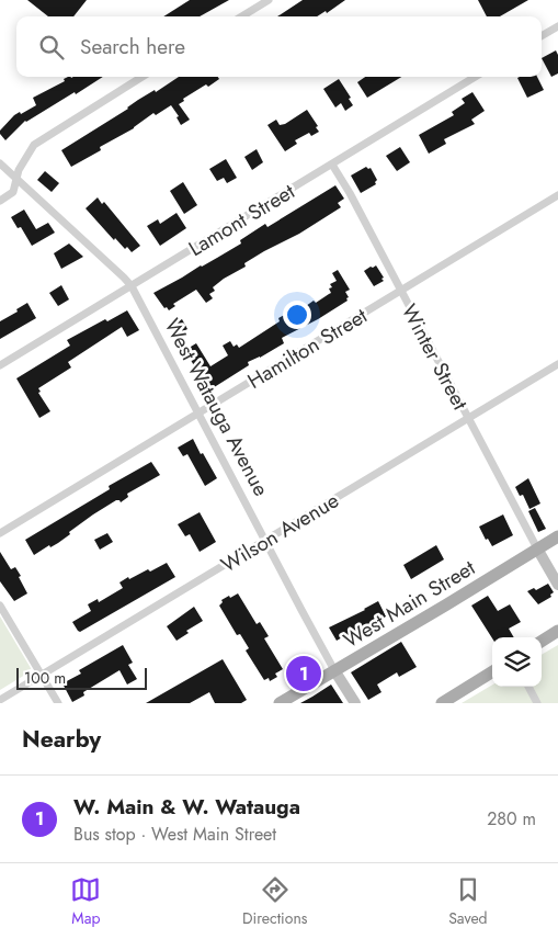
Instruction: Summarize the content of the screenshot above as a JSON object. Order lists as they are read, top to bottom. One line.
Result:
{"streets":{"main road":["West Watauga Avenue","West Main Street"],"street":["Lamont Street","Hamilton Street","Winter Street","Wilson Avenue"]},"crossings":[["Lamont Street","Winter Street"],["Lamont Street","West Watauga Avenue"],["Hamilton Street","Winter Street"],["Hamilton Street","West Watauga Avenue"],["Winter Street","Wilson Avenue"],["Winter Street","West Main Street"],["West Watauga Avenue","Wilson Avenue"],["West Watauga Avenue","West Main Street"]],"scale_bar":"100 m","page":{"search":"Search here","pins":"1","scale":"100 m","heading":"Nearby","list":[{"mark":"1","name":"W. Main & W. Watauga","note":"Bus stop · West Main Street","value":"280 m"}],"nav":["Map","Directions","Saved"]}}
